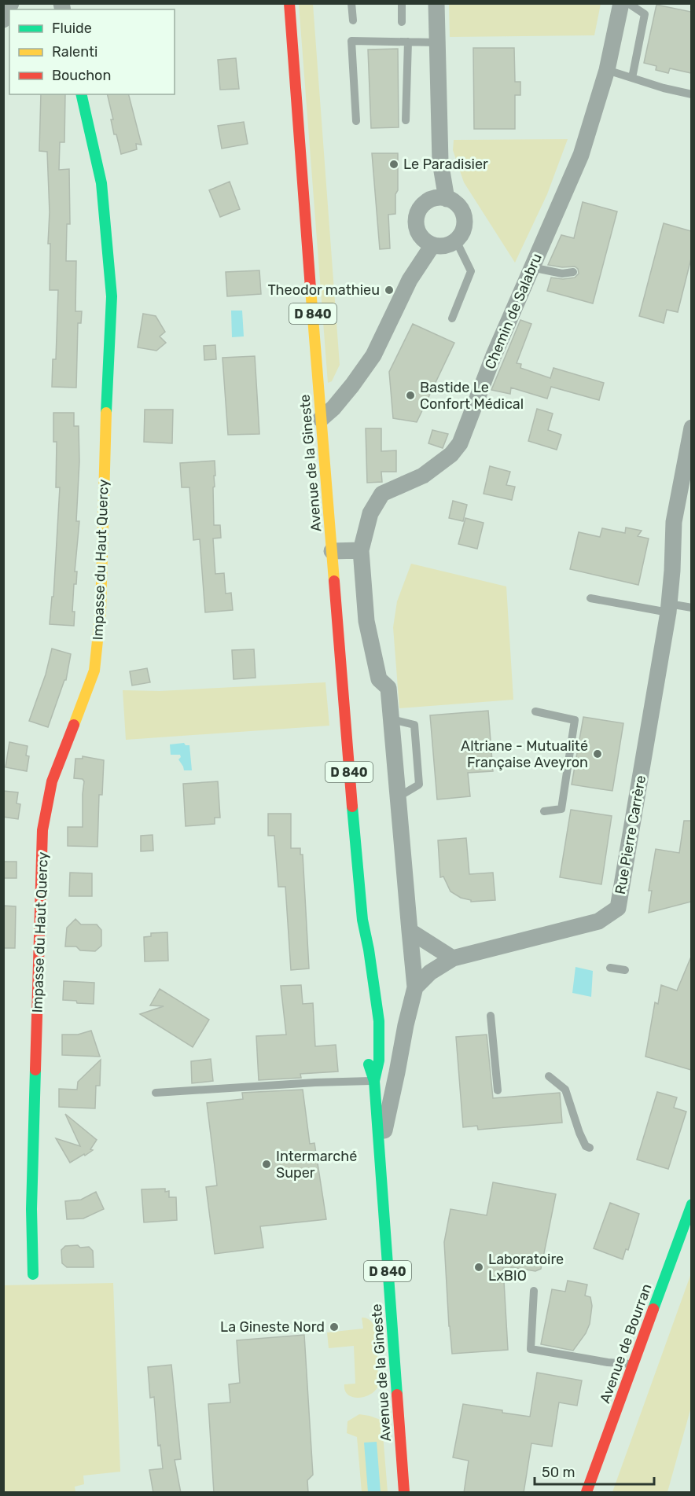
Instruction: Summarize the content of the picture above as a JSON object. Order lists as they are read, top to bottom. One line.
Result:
{"streets":{"main road":["D 840","Avenue de la Gineste","Impasse du Haut Quercy","Avenue de Bourran"],"street":["Chemin de Salabru","Rue Pierre Carrère"]},"crossings":[["Chemin de Salabru","Rue Pierre Carrère"]],"places":["Le Paradisier","Theodor mathieu","Bastide Le Confort Médical","Altriane - Mutualité Française Aveyron","Intermarché Super","Laboratoire LxBIO","La Gineste Nord"],"legend":["Fluide","Ralenti","Bouchon"],"scale_bar":"50 m"}
